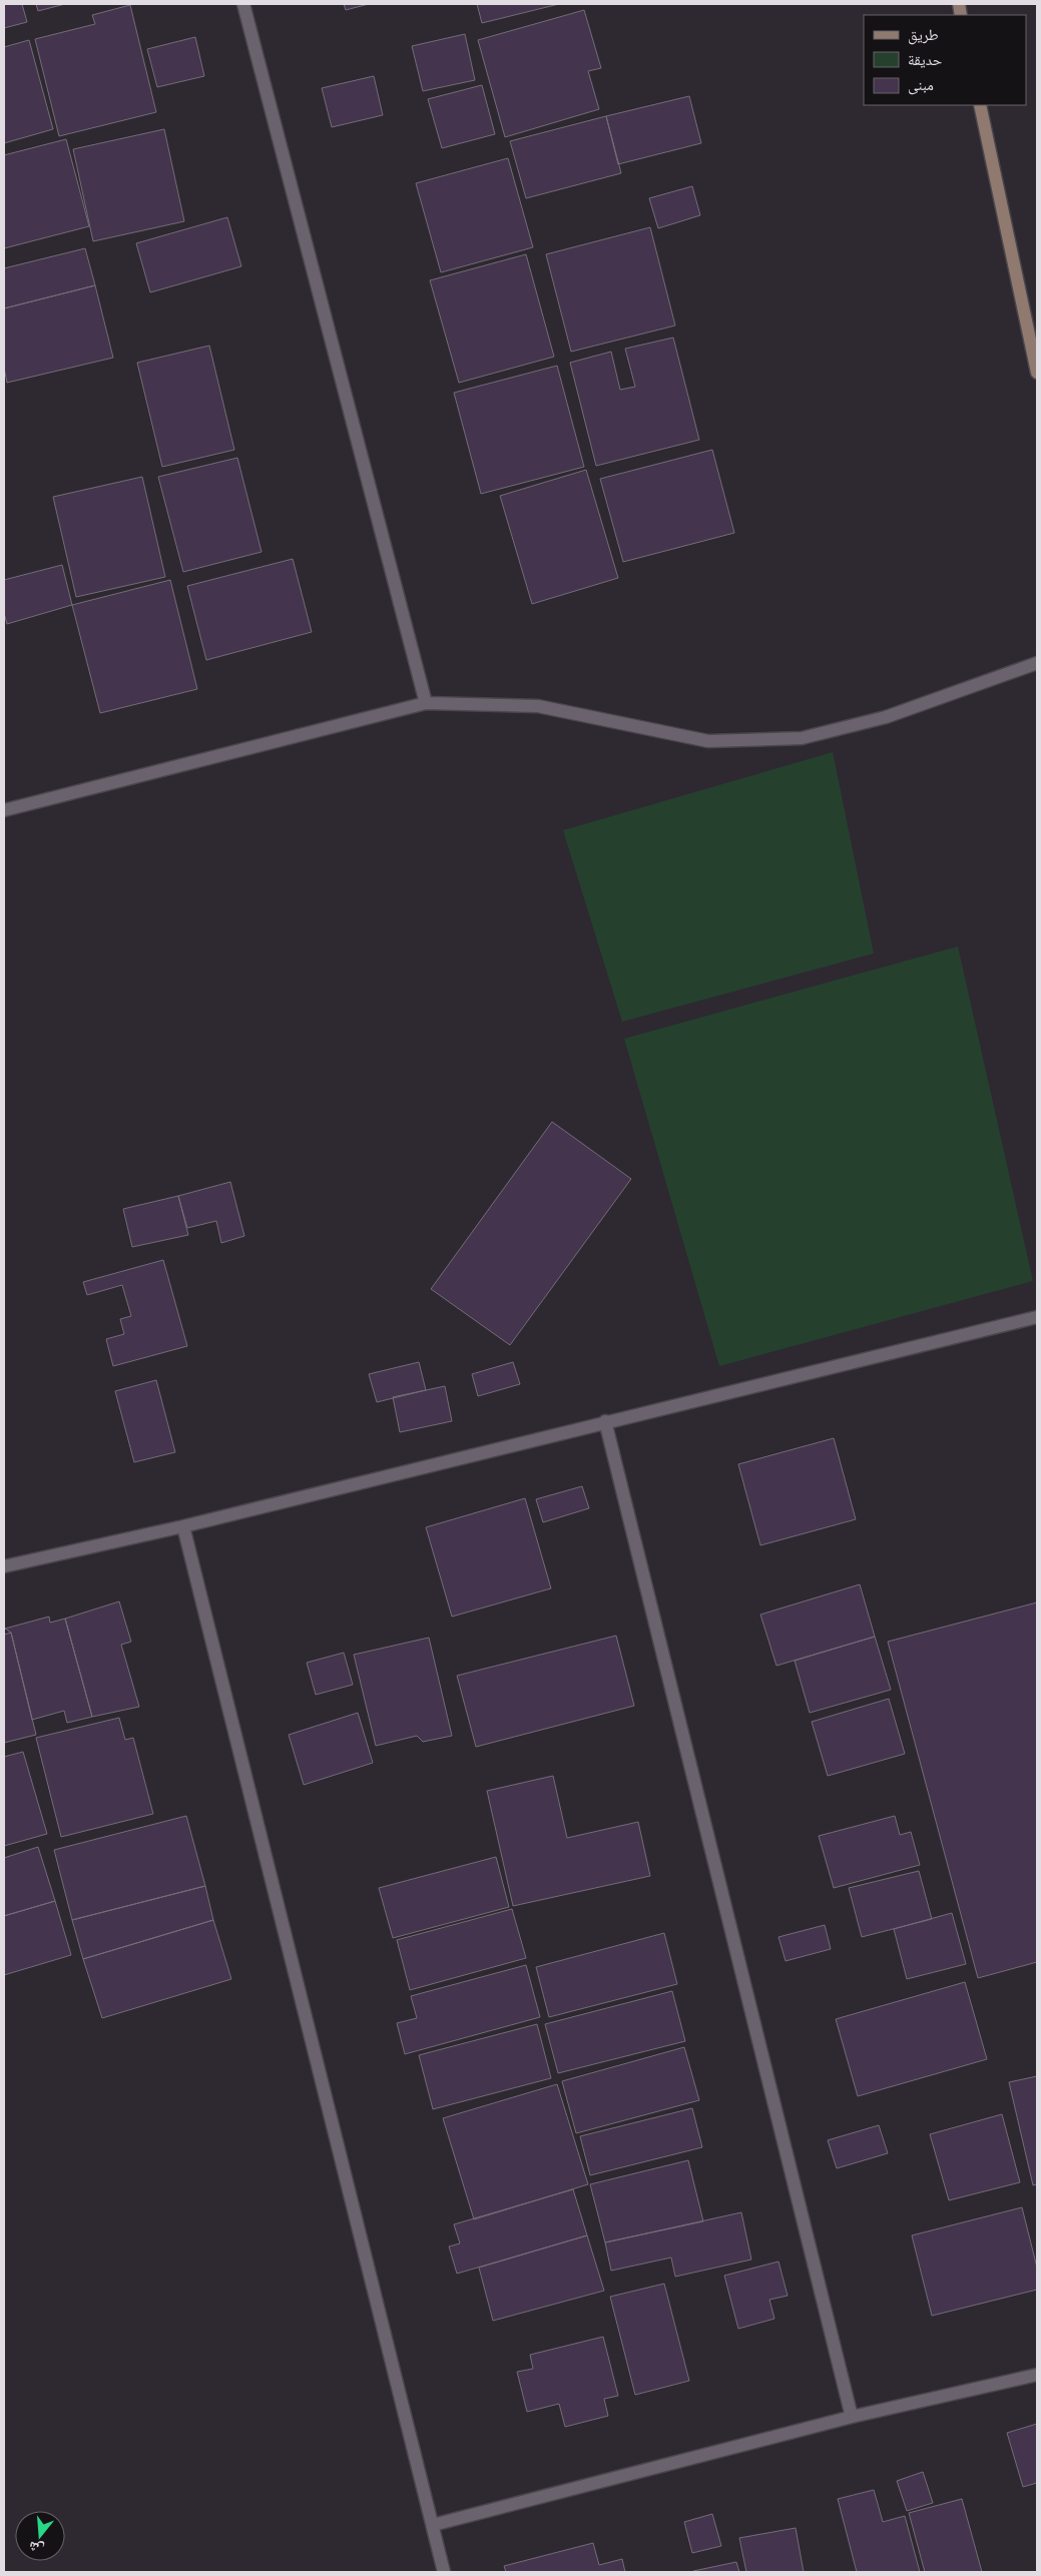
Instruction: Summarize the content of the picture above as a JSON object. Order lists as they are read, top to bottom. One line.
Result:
{"legend":["طريق","حديقة","مبنى"],"north":"bottom"}
